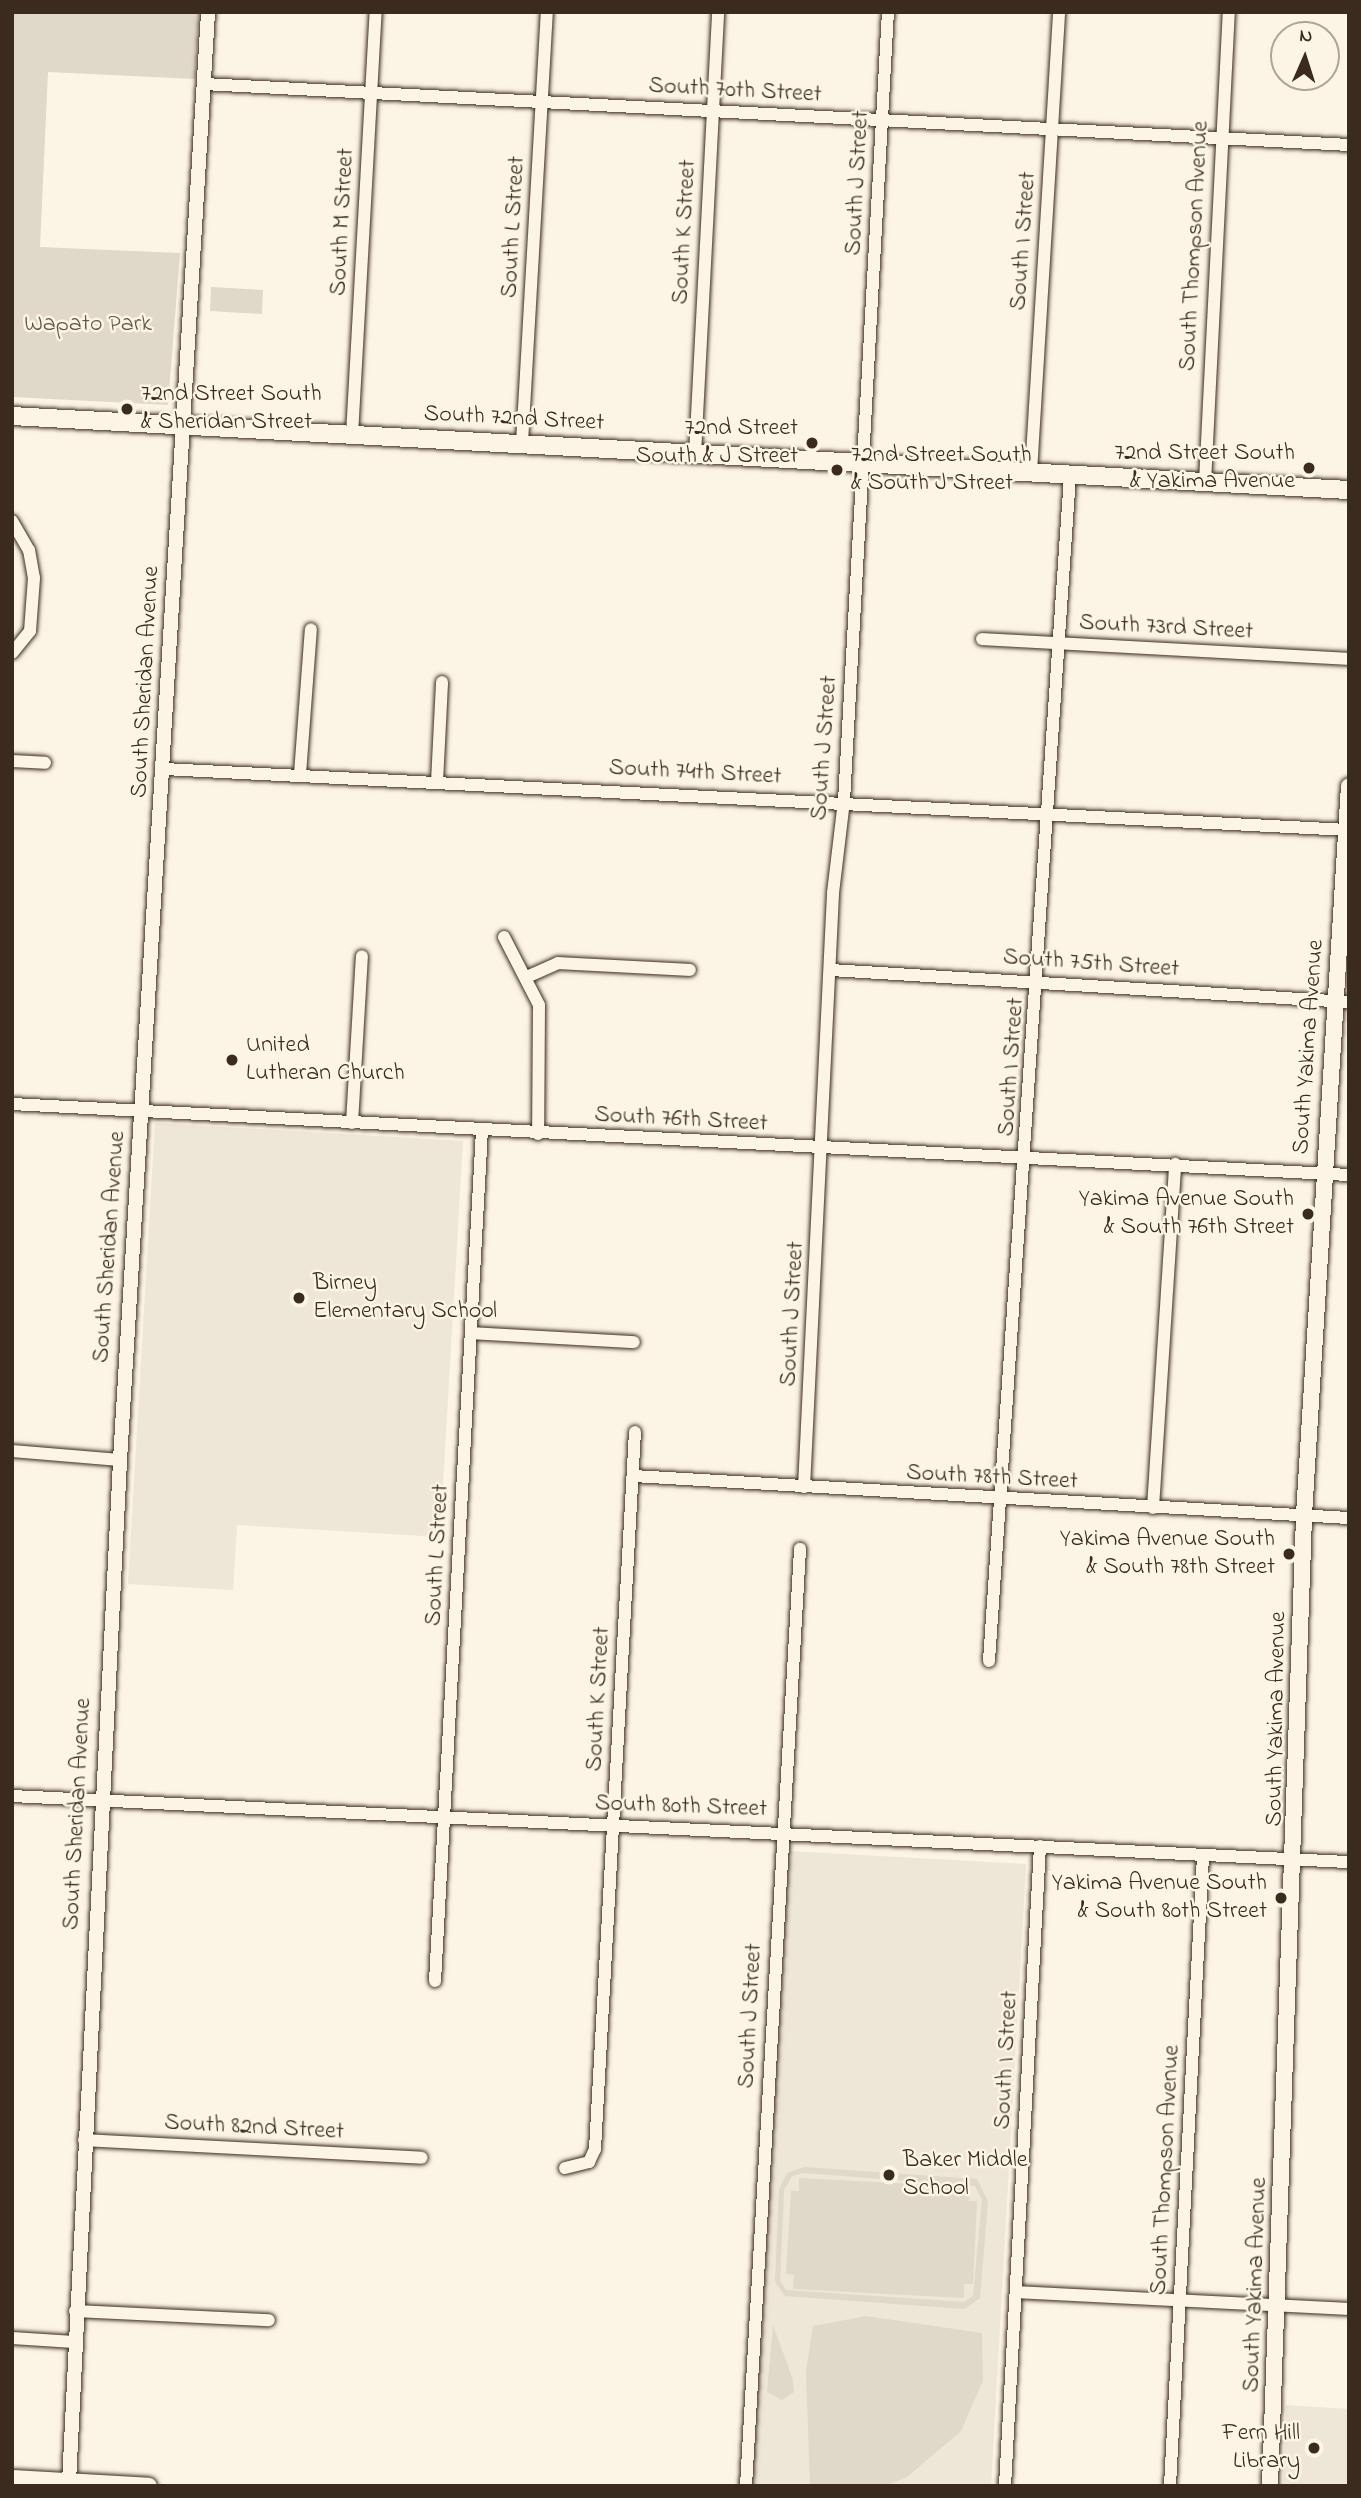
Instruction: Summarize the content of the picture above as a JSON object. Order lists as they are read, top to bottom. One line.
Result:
{"streets":{"main road":["South 72nd Street","South Yakima Avenue"],"street":["South 70th Street","South J Street","South M Street","South L Street","South K Street","South I Street","South Thompson Avenue","South 73rd Street","South Sheridan Avenue","South 74th Street","South 75th Street","South 76th Street","South 78th Street","South 80th Street","South 82nd Street"]},"crossings":[["South 70th Street","South J Street"],["South 70th Street","South M Street"],["South 70th Street","South L Street"],["South 70th Street","South K Street"],["South 70th Street","South I Street"],["South 70th Street","South Thompson Avenue"],["South 70th Street","South Sheridan Avenue"],["South J Street","South 72nd Street"],["South J Street","South 74th Street"],["South J Street","South 75th Street"],["South J Street","South 76th Street"],["South J Street","South 78th Street"],["South J Street","South 80th Street"],["South M Street","South 72nd Street"],["South L Street","South 72nd Street"],["South L Street","South 76th Street"],["South L Street","South 80th Street"],["South K Street","South 72nd Street"],["South K Street","South 78th Street"],["South K Street","South 80th Street"],["South I Street","South 72nd Street"],["South I Street","South 73rd Street"],["South I Street","South 74th Street"],["South I Street","South 75th Street"],["South I Street","South 76th Street"],["South I Street","South 78th Street"],["South I Street","South 80th Street"],["South Thompson Avenue","South 72nd Street"],["South Thompson Avenue","South 80th Street"],["South 72nd Street","South Sheridan Avenue"],["South Sheridan Avenue","South 74th Street"],["South Sheridan Avenue","South 76th Street"],["South Sheridan Avenue","South 80th Street"],["South Sheridan Avenue","South 82nd Street"],["South 74th Street","South Yakima Avenue"],["South 75th Street","South Yakima Avenue"],["South Yakima Avenue","South 76th Street"],["South Yakima Avenue","South 78th Street"],["South Yakima Avenue","South 80th Street"]],"parks":["Wapato Park"],"places":["72nd Street South & Sheridan Street","72nd Street South & J Street","72nd Street South & Yakima Avenue","72nd Street South & South J Street","United Lutheran Church","Yakima Avenue South & South 76th Street","Birney Elementary School","Yakima Avenue South & South 78th Street","Yakima Avenue South & South 80th Street","Baker Middle School","Fern Hill Library"],"north":"top"}
